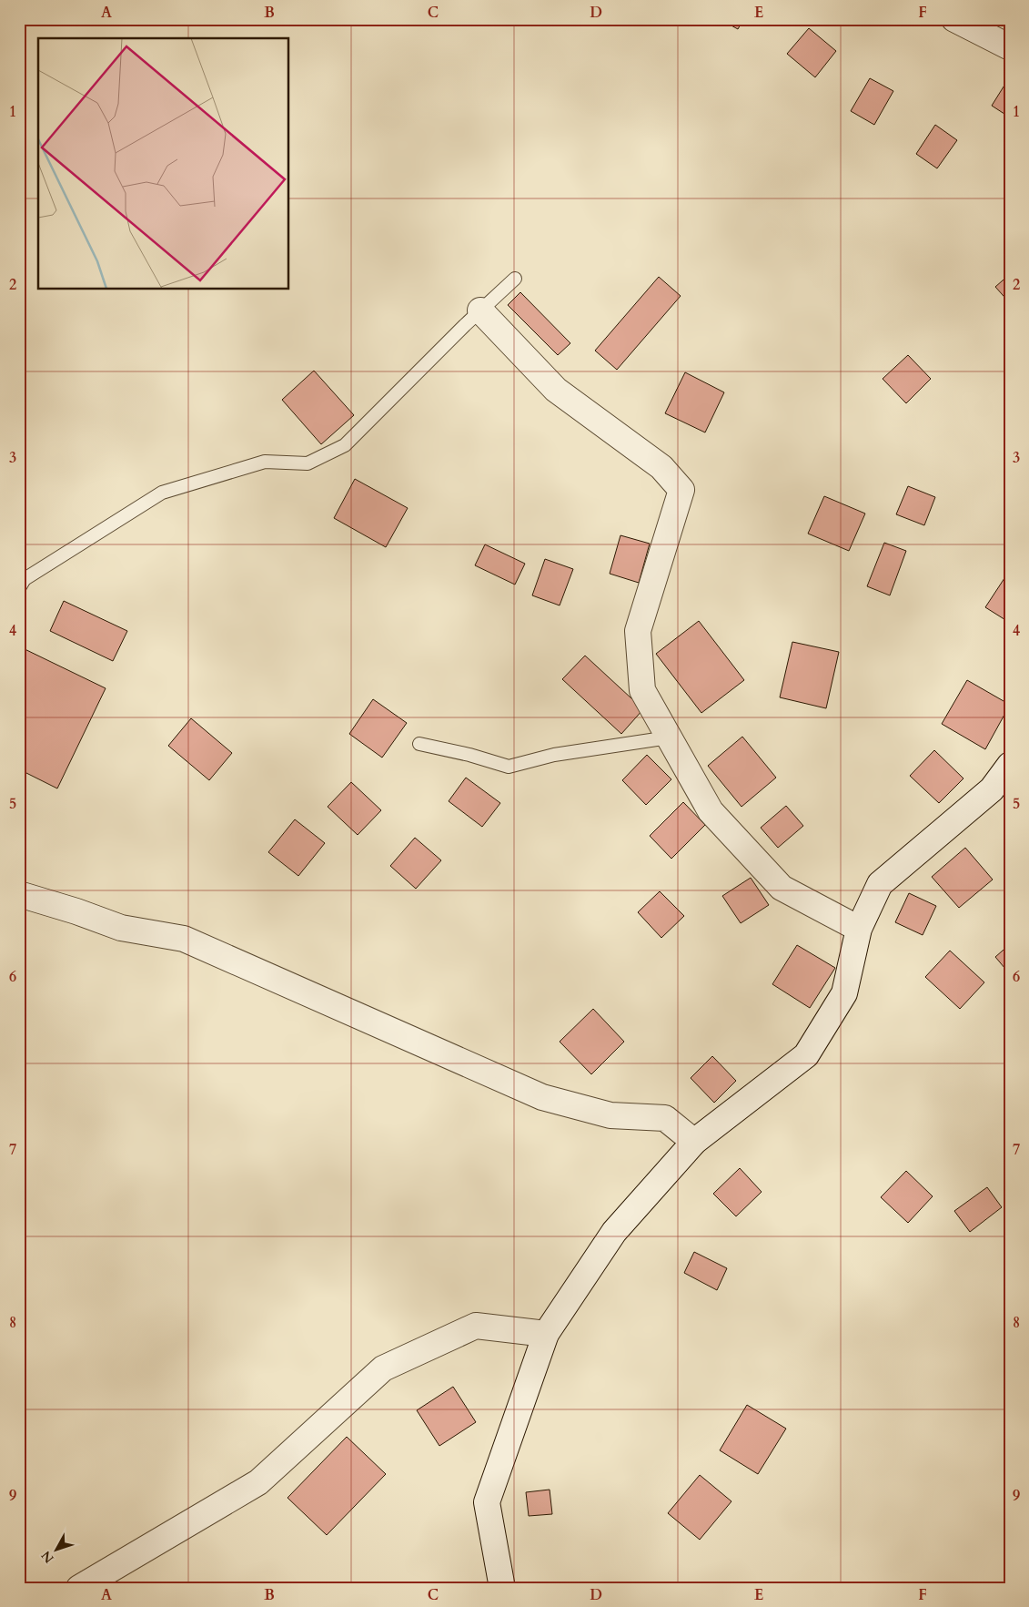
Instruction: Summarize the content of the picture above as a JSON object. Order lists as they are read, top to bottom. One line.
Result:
{"north":"bottom left","grid":{"columns":["A","B","C","D","E","F"],"rows":["1","2","3","4","5","6","7","8","9"]}}
